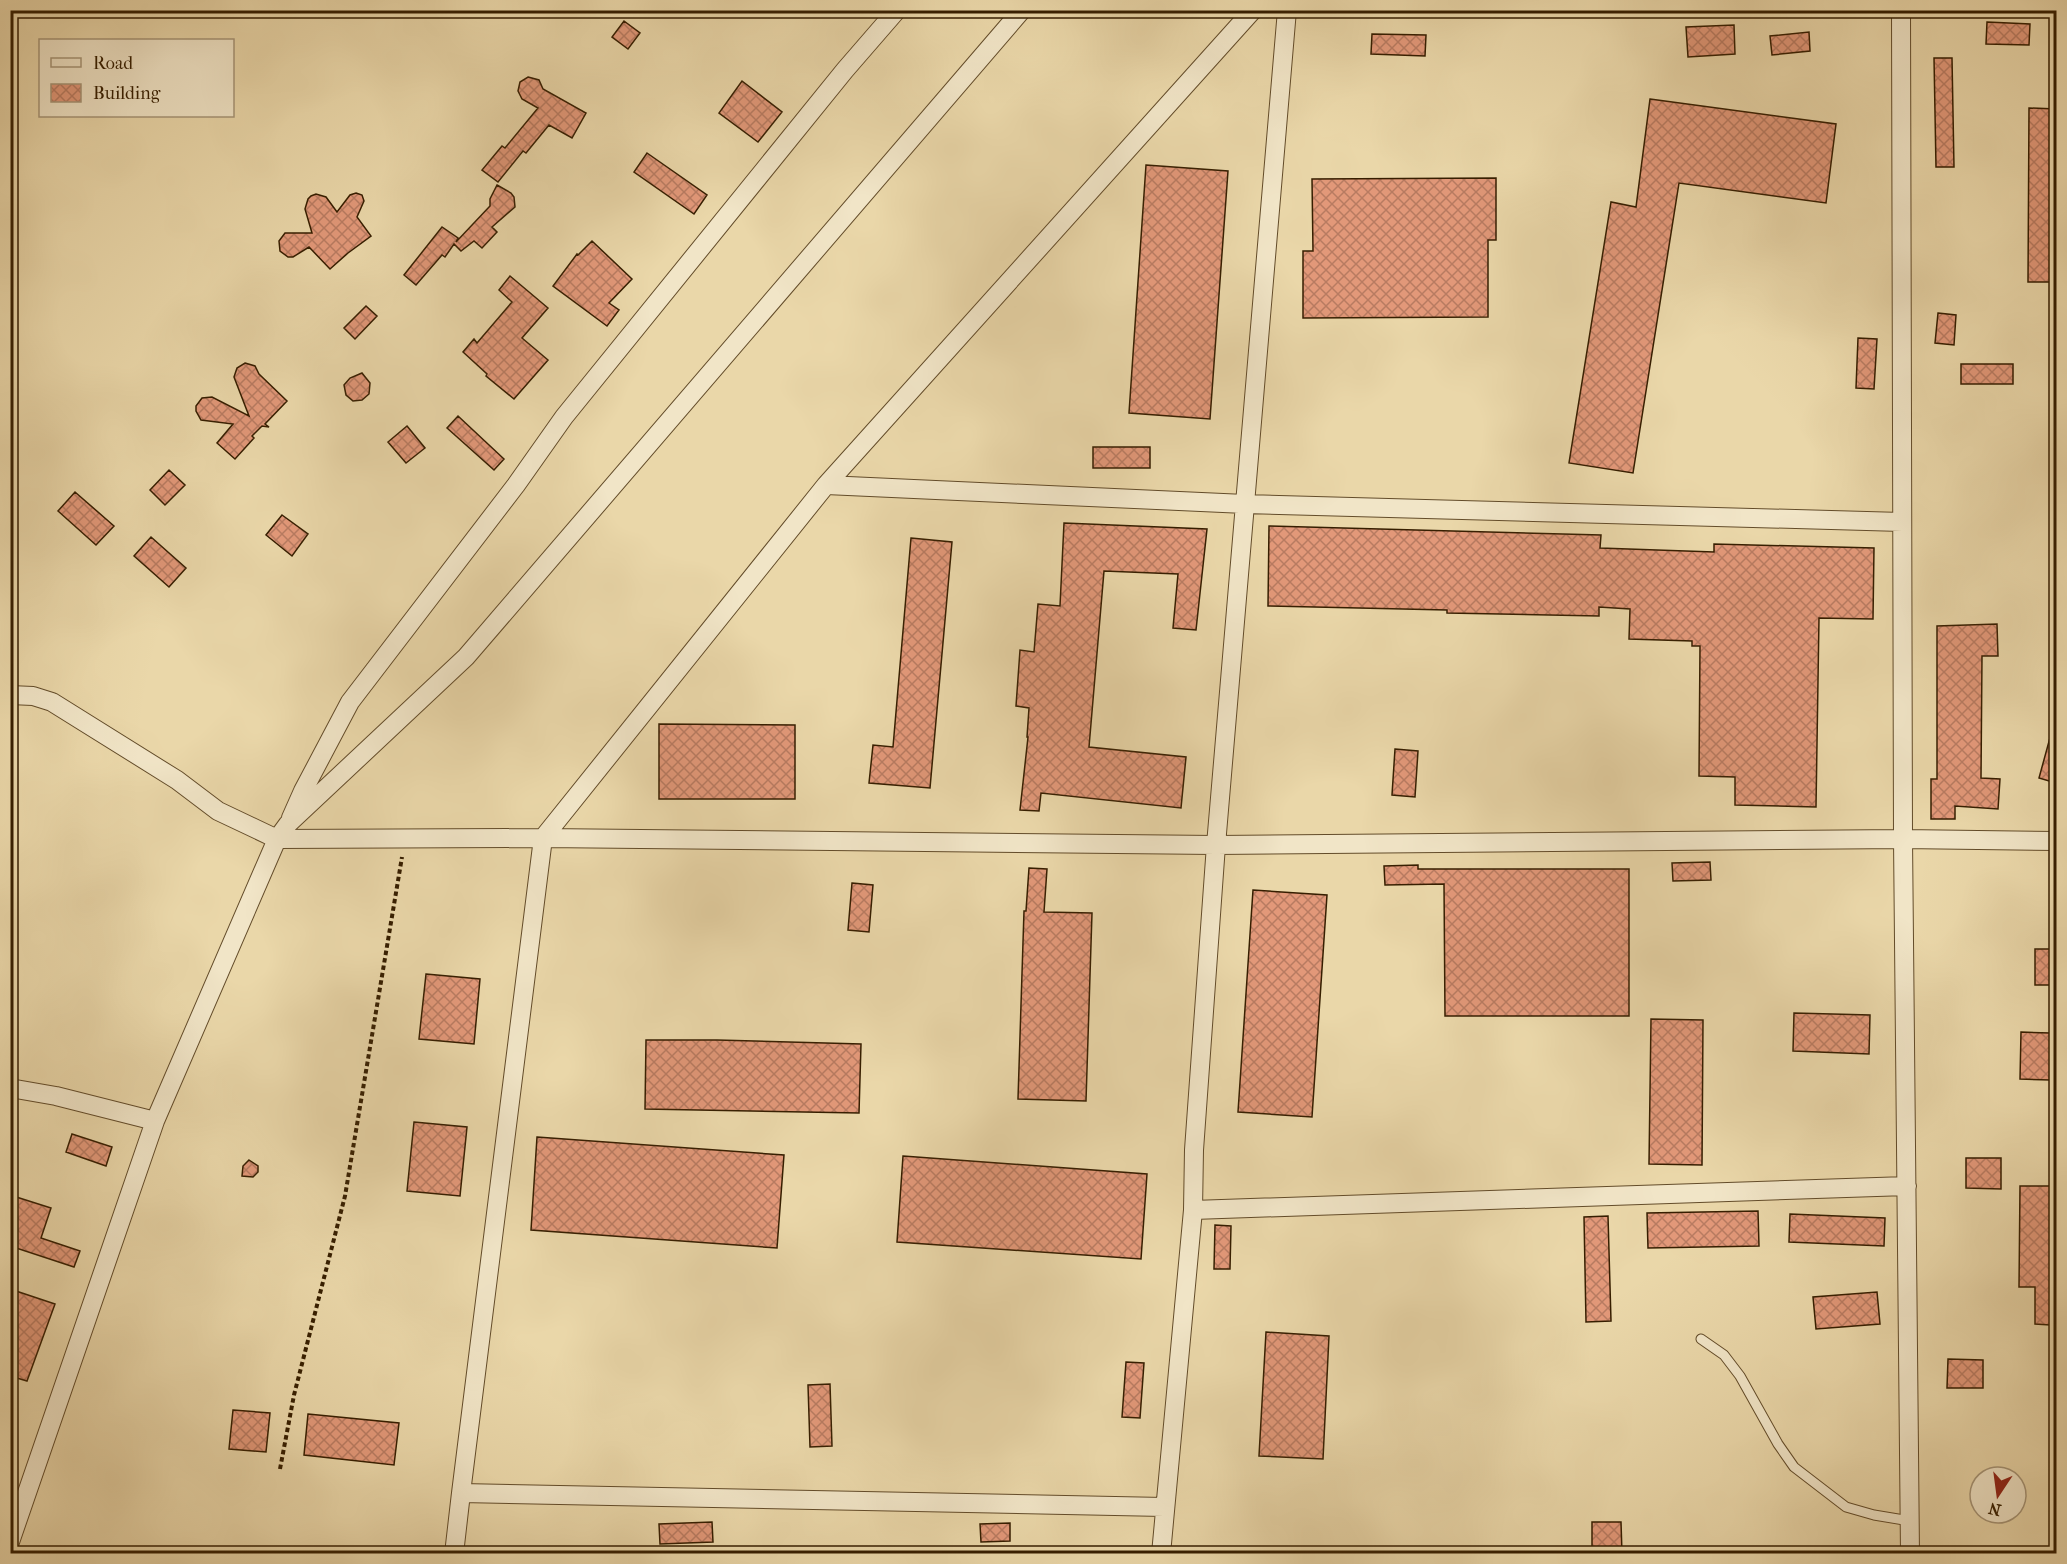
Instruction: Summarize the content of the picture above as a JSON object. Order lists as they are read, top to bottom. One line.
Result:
{"legend":["Road","Building"],"north":"bottom"}
